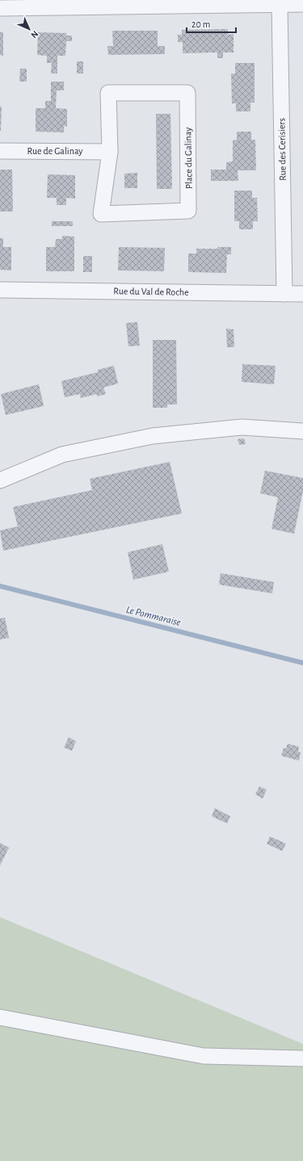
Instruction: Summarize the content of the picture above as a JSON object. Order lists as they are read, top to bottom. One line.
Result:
{"streets":{"street":["Rue des Cerisiers","Rue de Galinay","Place du Galinay","Rue du Val de Roche"]},"crossings":[["Rue des Cerisiers","Rue du Val de Roche"],["Rue de Galinay","Place du Galinay"]],"water":["Le Pommaraise"],"scale_bar":"20 m","north":"bottom right"}
